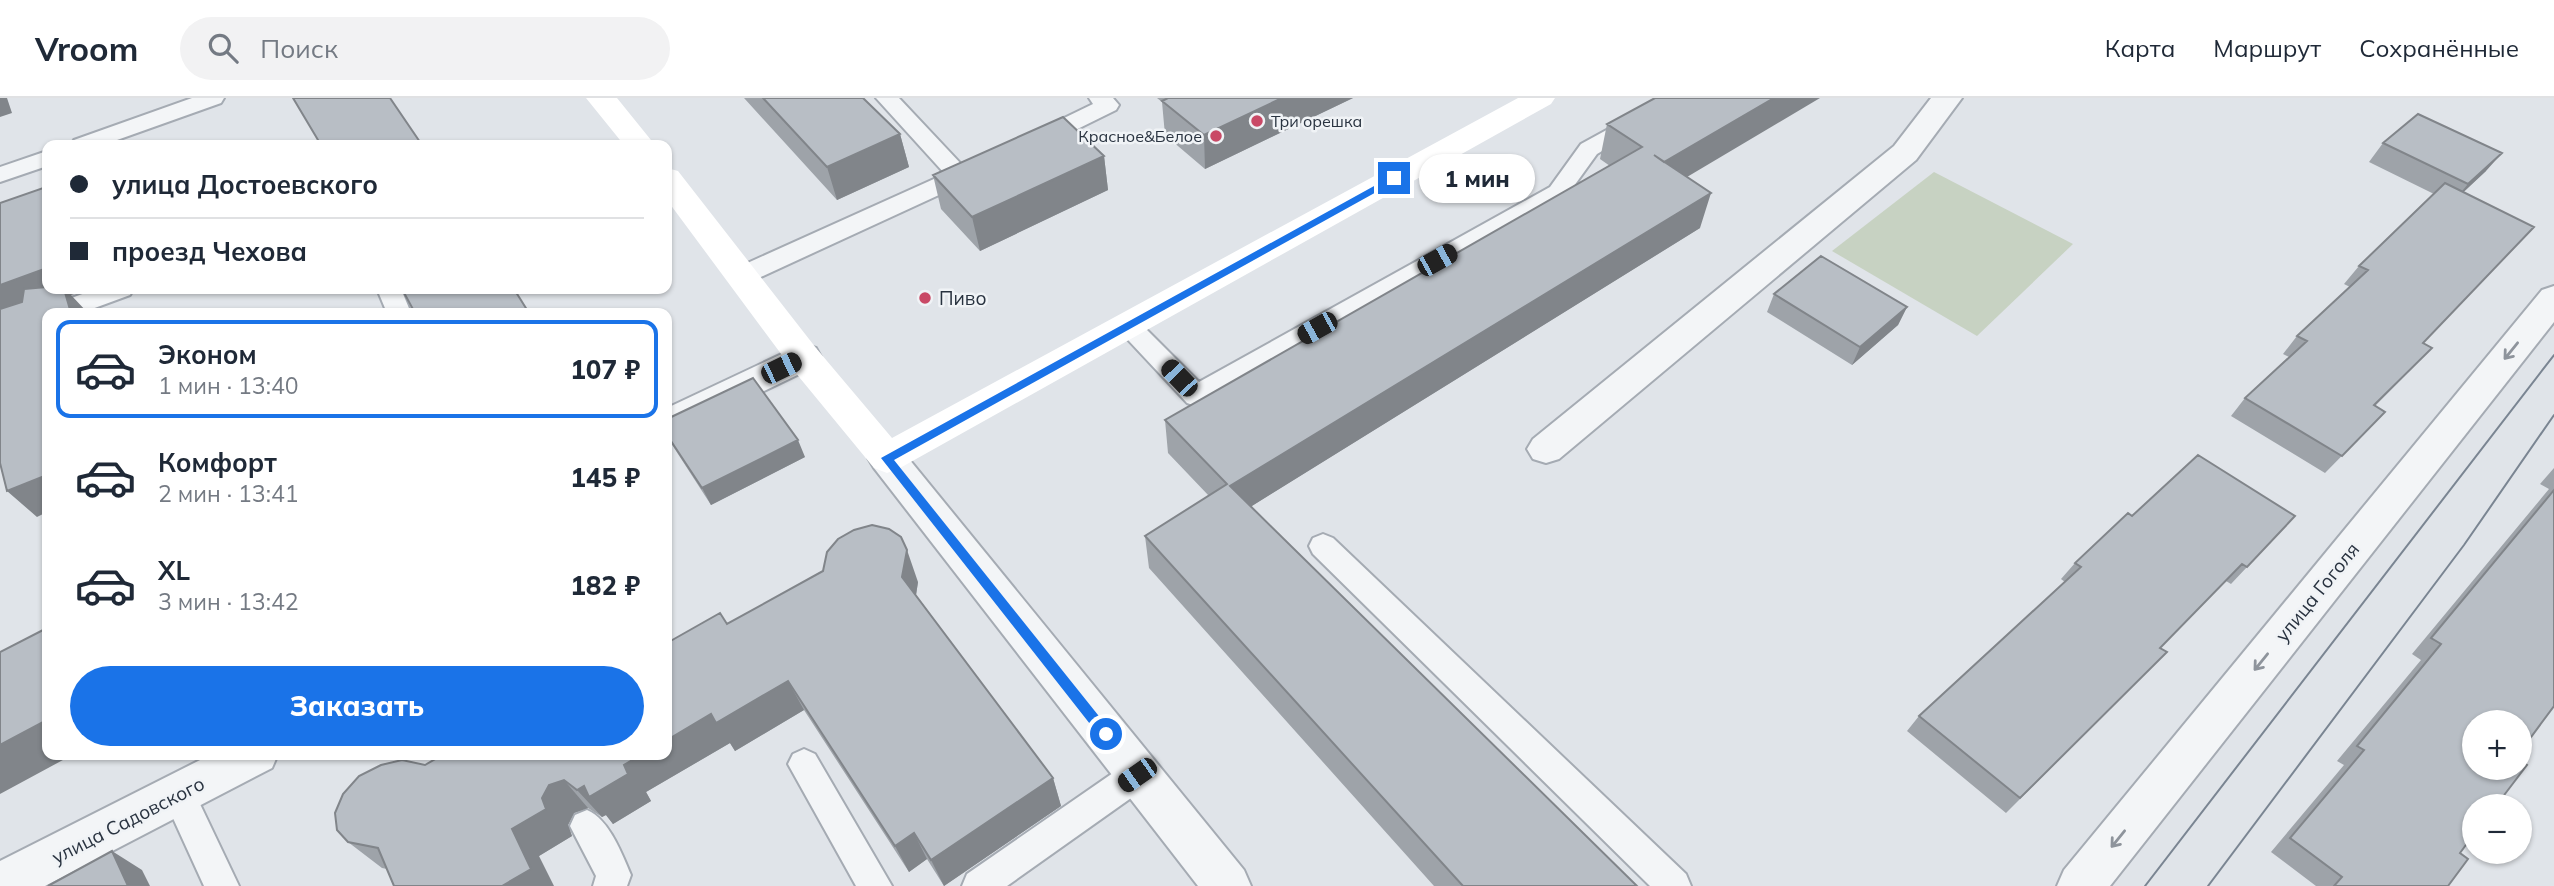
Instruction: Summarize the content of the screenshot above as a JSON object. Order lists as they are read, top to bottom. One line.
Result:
{"streets":{"street":["улица Гоголя","улица Садовского"]},"one_way":["улица Гоголя"],"places":["Три орешка","Красное&Белое","Пиво"],"page":{"header":"Vroom","search":"Поиск","nav":["Карта","Маршрут","Сохранённые"],"banner":["улица Достоевского","проезд Чехова"],"bubble":"1 мин","list":[{"name":"Эконом","note":"1 мин · 13:40","value":"107 ₽"},{"name":"Комфорт","note":"2 мин · 13:41","value":"145 ₽"},{"name":"XL","note":"3 мин · 13:42","value":"182 ₽"}],"buttons":"Заказать","map_buttons":["+","−"]}}
